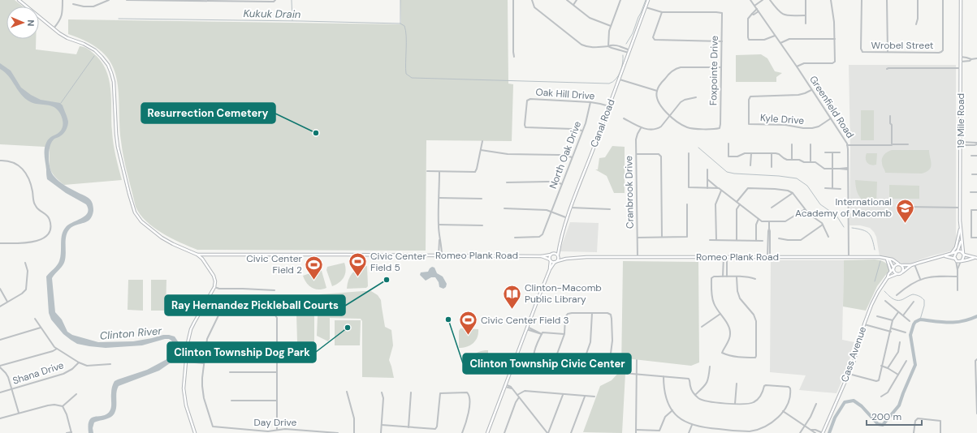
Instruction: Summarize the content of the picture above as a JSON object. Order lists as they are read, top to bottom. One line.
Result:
{"streets":{"street":["Wrobel Street","Foxpointe Drive","Oak Hill Drive","Greenfield Road","Kyle Drive","19 Mile Road","Canal Road","North Oak Drive","Cranbrook Drive","Romeo Plank Road","Cass Avenue","Shana Drive","Day Drive"]},"crossings":[["Oak Hill Drive","Canal Road"],["Oak Hill Drive","North Oak Drive"],["Greenfield Road","Kyle Drive"],["Greenfield Road","Romeo Plank Road"],["Canal Road","Romeo Plank Road"],["Cranbrook Drive","Romeo Plank Road"],["Romeo Plank Road","Cass Avenue"]],"water":["Kukuk Drain","Clinton River"],"places":{"other":["Resurrection Cemetery","Ray Hernandez Pickleball Courts","Clinton Township Civic Center","Clinton Township Dog Park"],"school or university":["International Academy of Macomb"],"sports":["Civic Center Field 5","Civic Center Field 2","Civic Center Field 3"],"library":["Clinton-Macomb Public Library"]},"scale_bar":"200 m","north":"right"}
